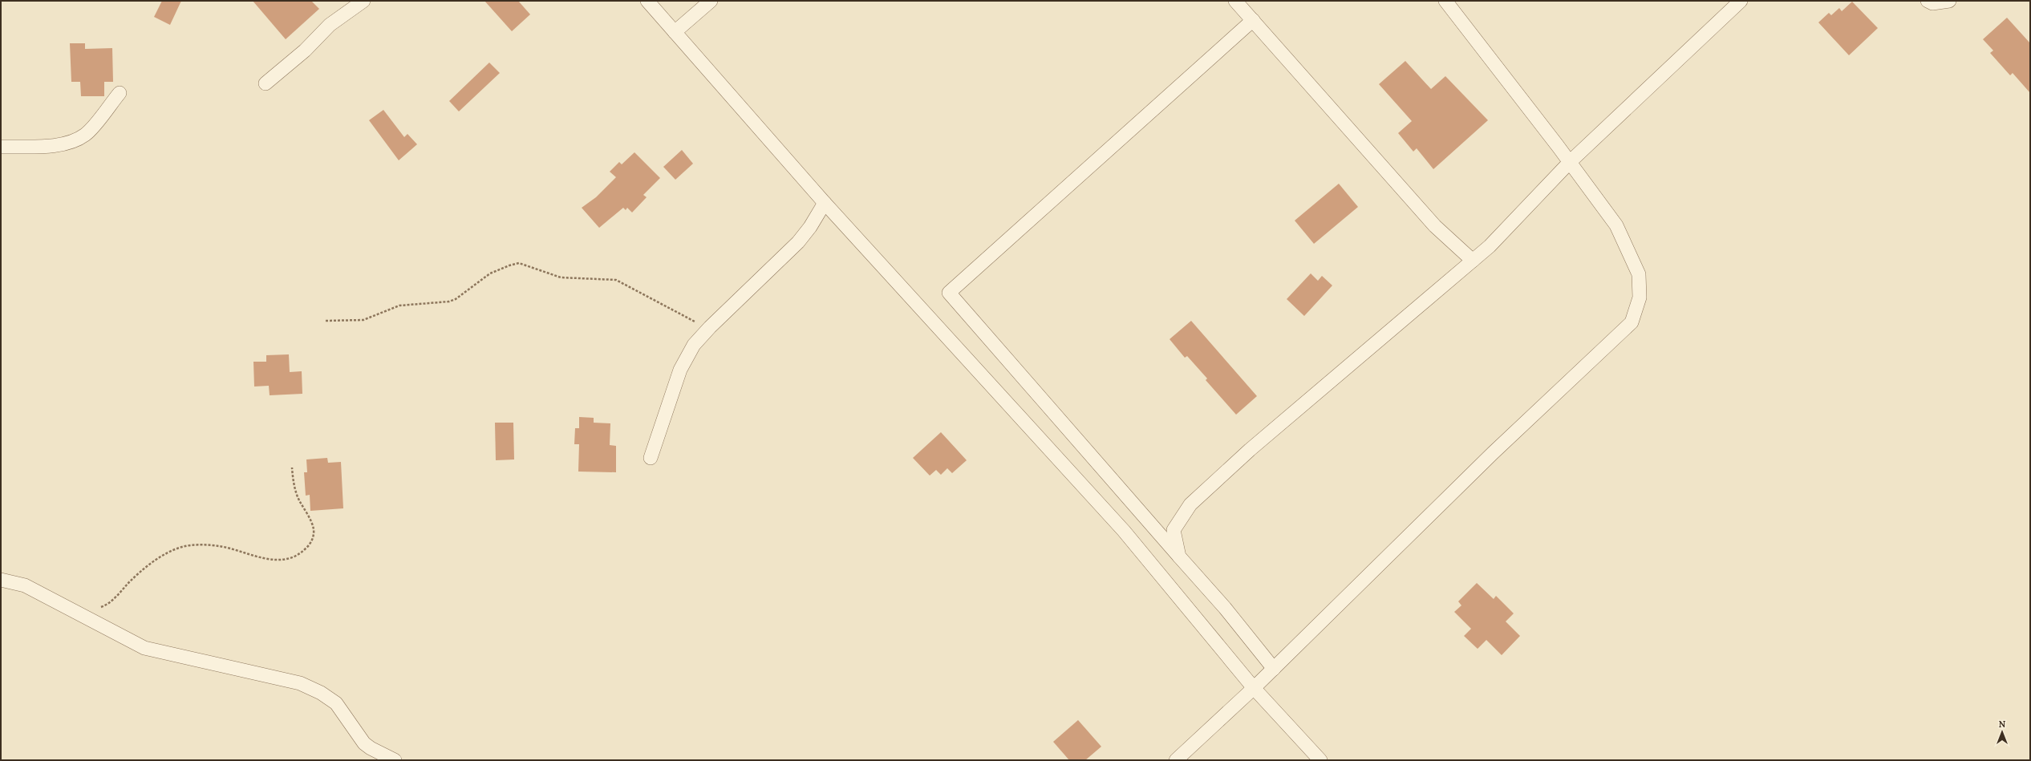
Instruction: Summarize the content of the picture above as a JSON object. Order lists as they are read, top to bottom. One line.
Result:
{"north":"top"}
